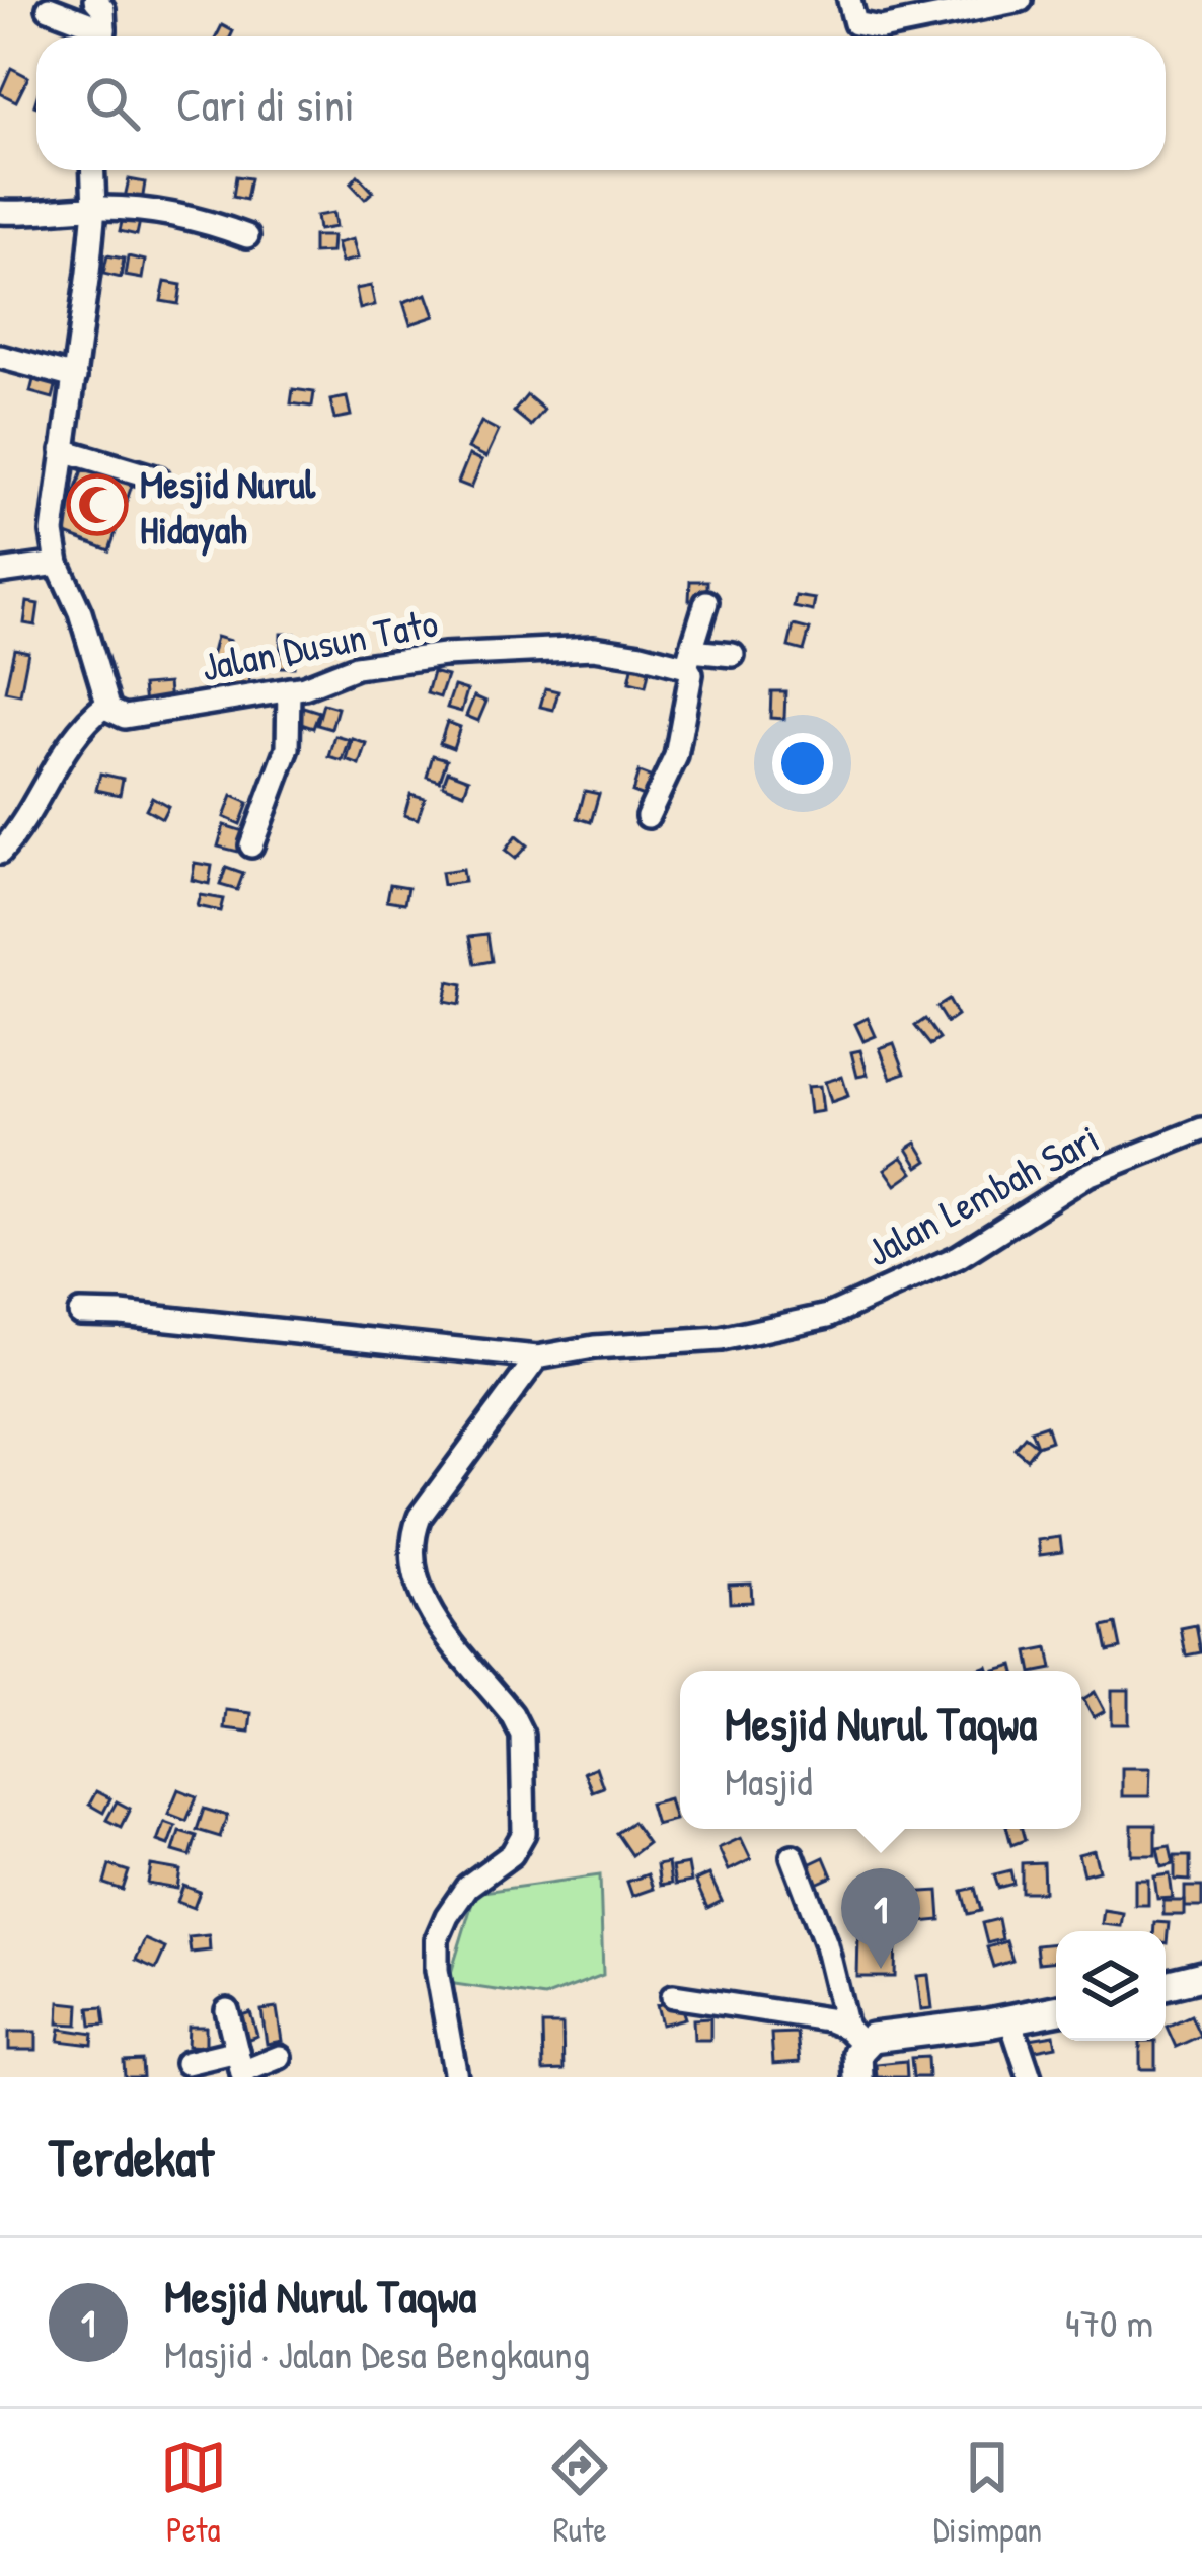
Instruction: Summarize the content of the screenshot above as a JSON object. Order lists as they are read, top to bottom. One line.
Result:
{"streets":{"street":["Jalan Dusun Tato","Jalan Lembah Sari"]},"places":{"mosque":["Mesjid Nurul Hidayah"]},"page":{"search":"Cari di sini","popup":["Mesjid Nurul Taqwa","Masjid"],"pins":"1","heading":"Terdekat","list":[{"mark":"1","name":"Mesjid Nurul Taqwa","note":"Masjid · Jalan Desa Bengkaung","value":"470 m"}],"nav":["Peta","Rute","Disimpan"]}}
